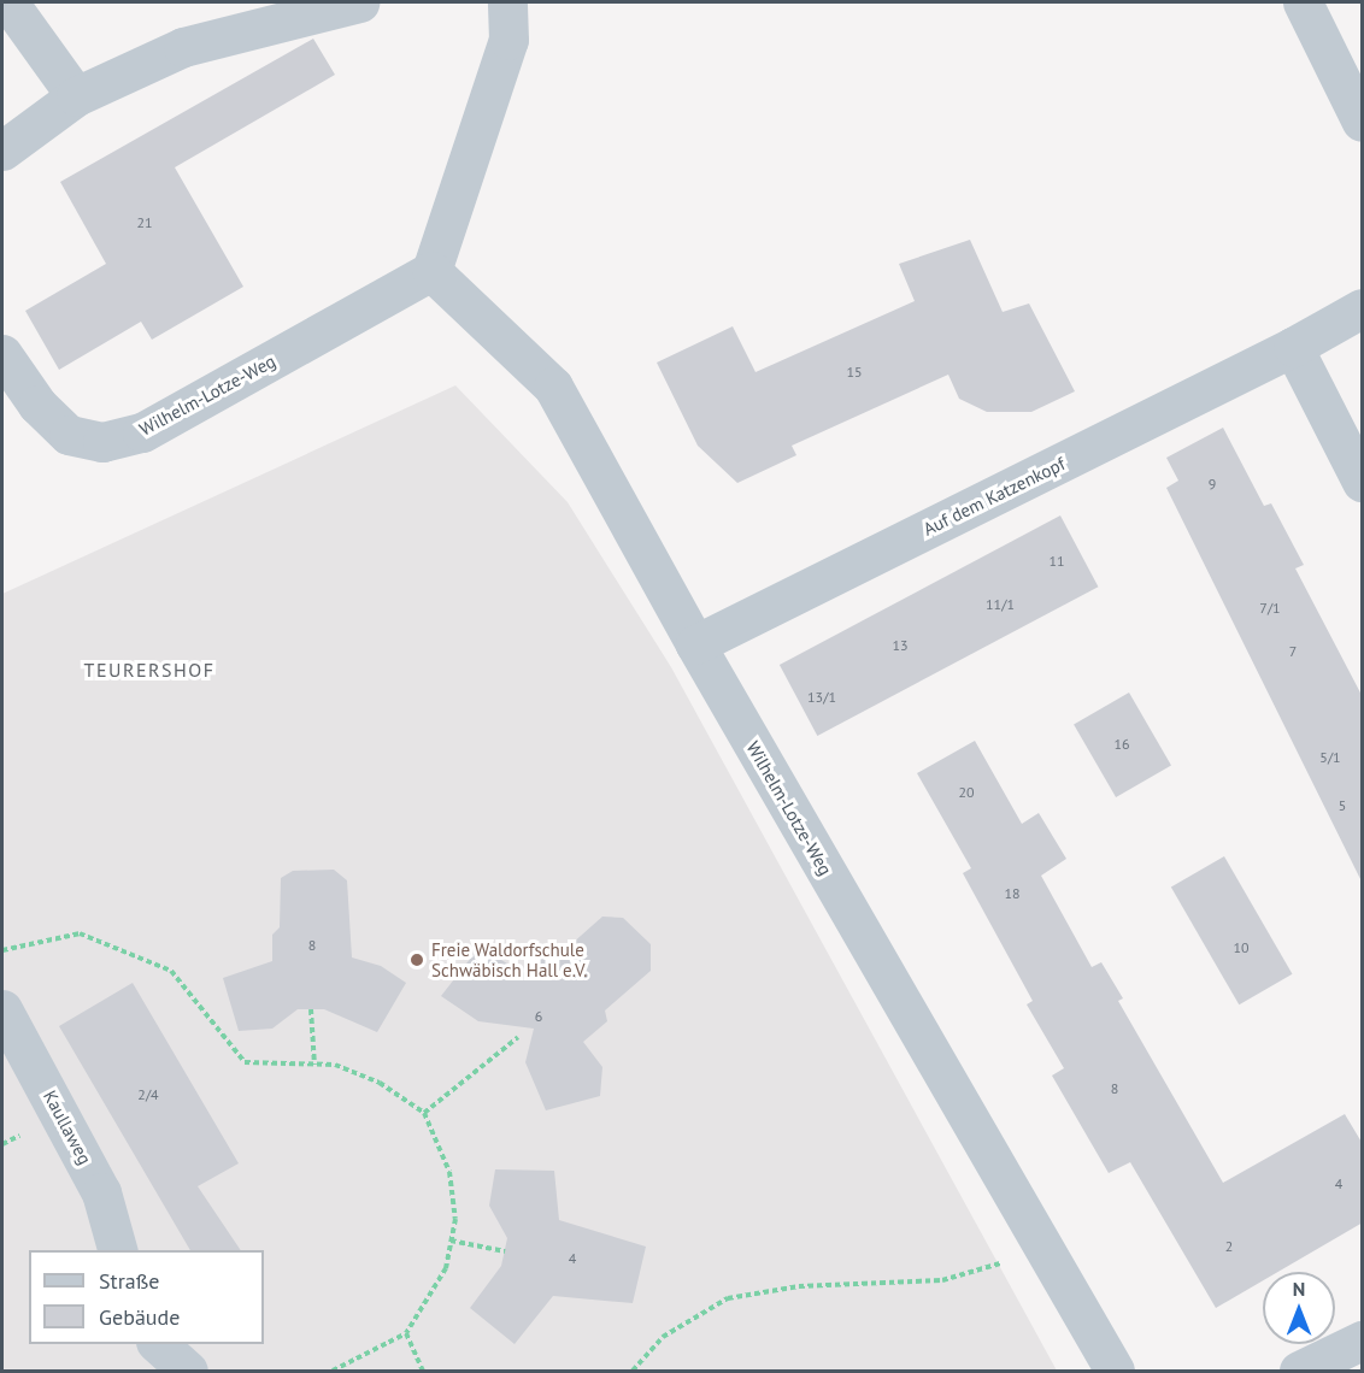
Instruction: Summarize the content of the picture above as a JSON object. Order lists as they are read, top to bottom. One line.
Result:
{"streets":{"street":["Wilhelm-Lotze-Weg","Auf dem Katzenkopf","Kaullaweg"]},"crossings":[["Wilhelm-Lotze-Weg","Auf dem Katzenkopf"]],"districts":["TEURERSHOF"],"places":["Freie Waldorfschule Schwäbisch Hall e.V."],"house_numbers":["21","15","9","11","11/1","7/1","13","7","13/1","16","5/1","20","5","18","8","10","6","8","2/4","4","2","4"],"legend":["Straße","Gebäude"],"north":"top"}
